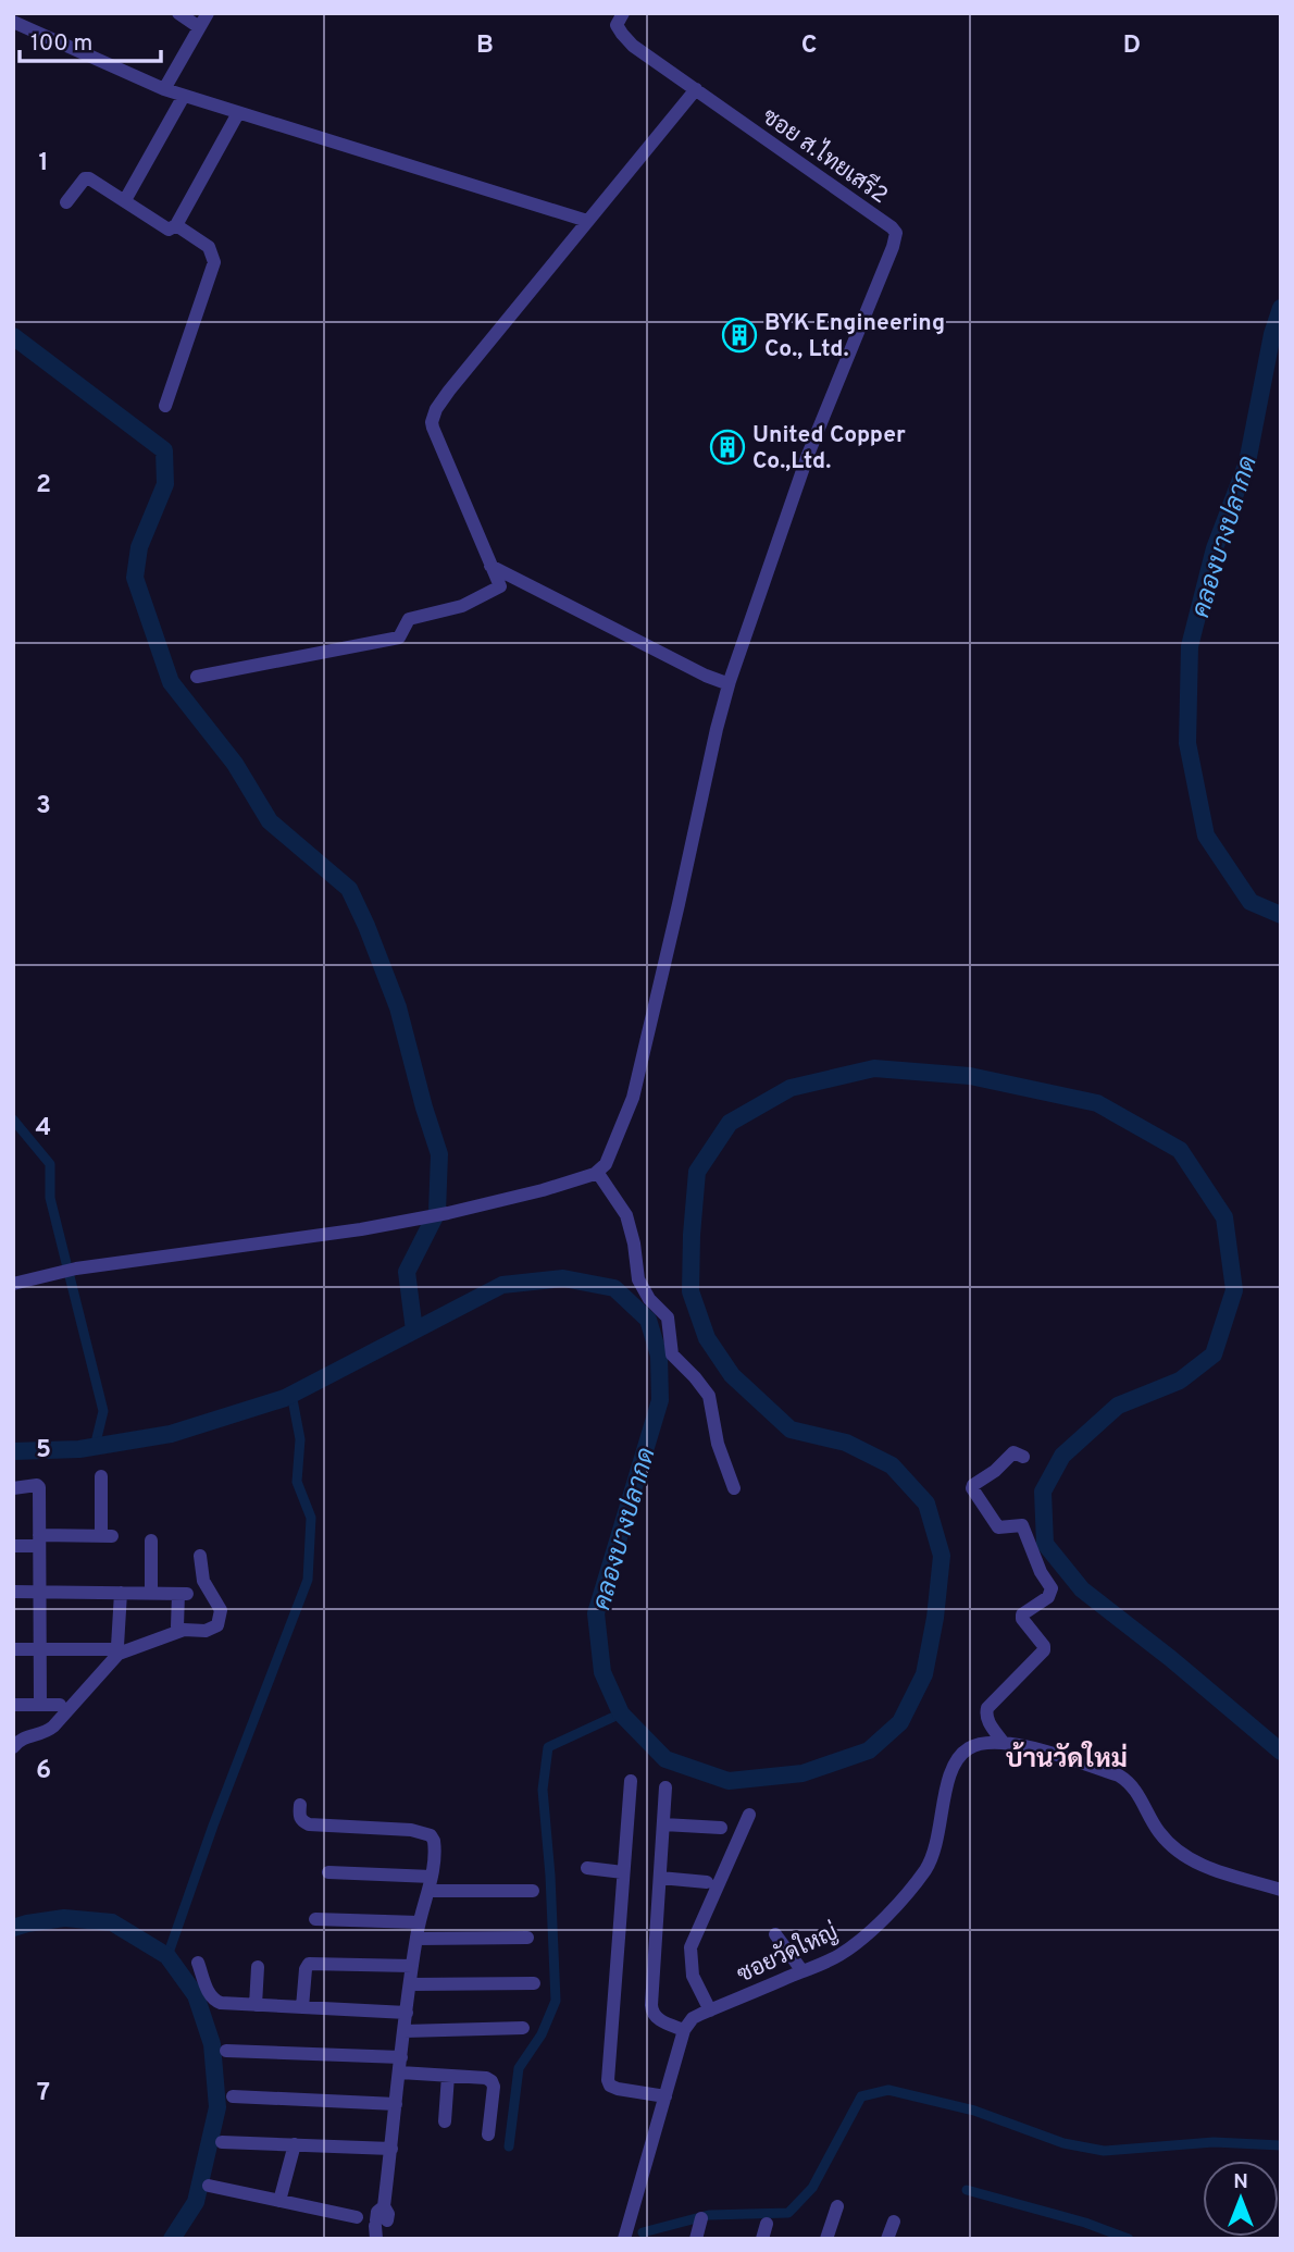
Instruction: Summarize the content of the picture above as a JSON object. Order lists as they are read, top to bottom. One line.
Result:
{"streets":{"street":["ซอย ส.ไทยเสรี2","ซอยวัดใหญ่"]},"districts":["บ้านวัดใหม่"],"water":["คลองบางปลากด"],"places":{"building":["BYK Engineering Co., Ltd.","United Copper Co.,Ltd."]},"scale_bar":"100 m","north":"top","grid":{"columns":["B","C","D"],"rows":["1","2","3","4","5","6","7"]}}
